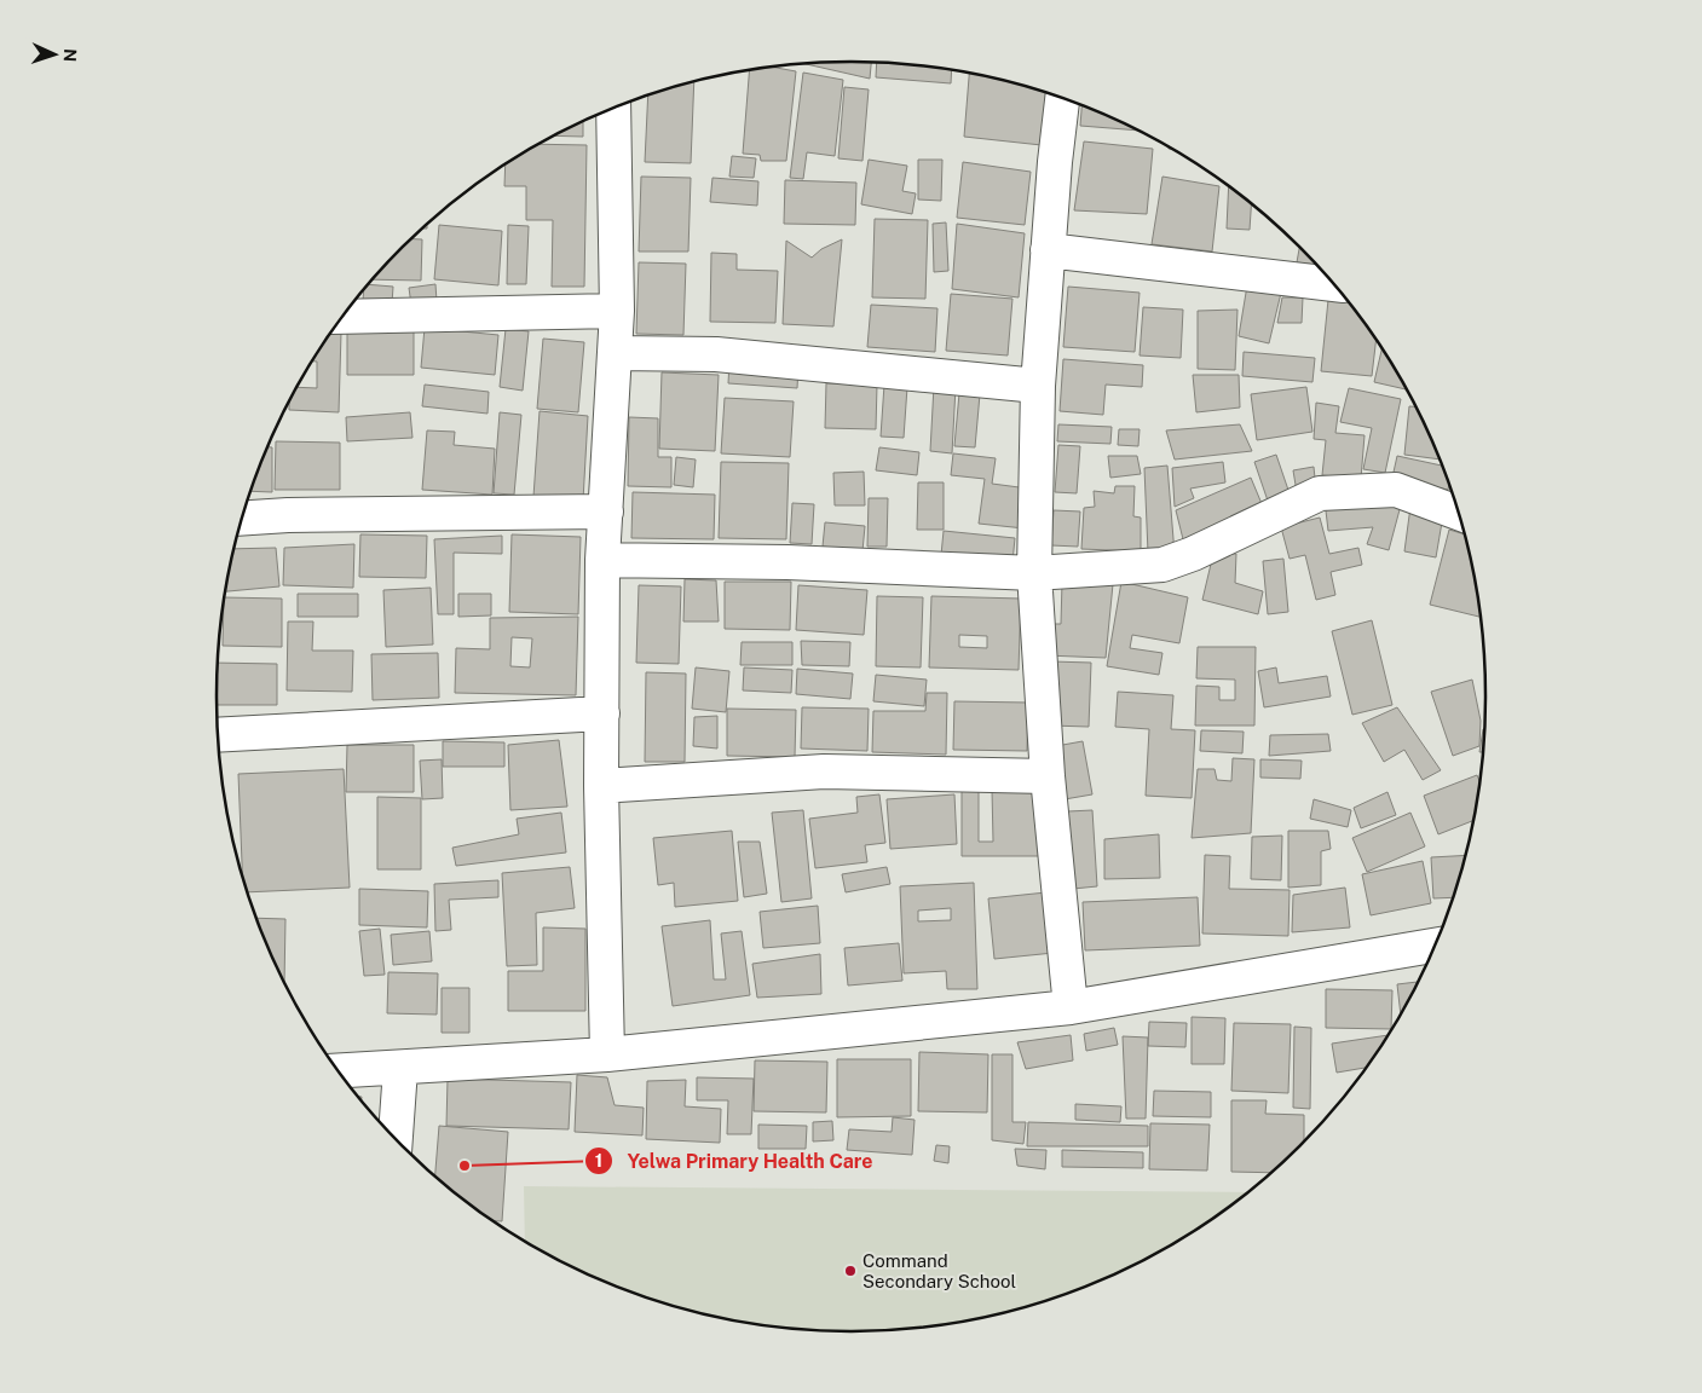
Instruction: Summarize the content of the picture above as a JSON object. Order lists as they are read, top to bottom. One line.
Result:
{"places":["Yelwa Primary Health Care","Command Secondary School"],"north":"right"}
